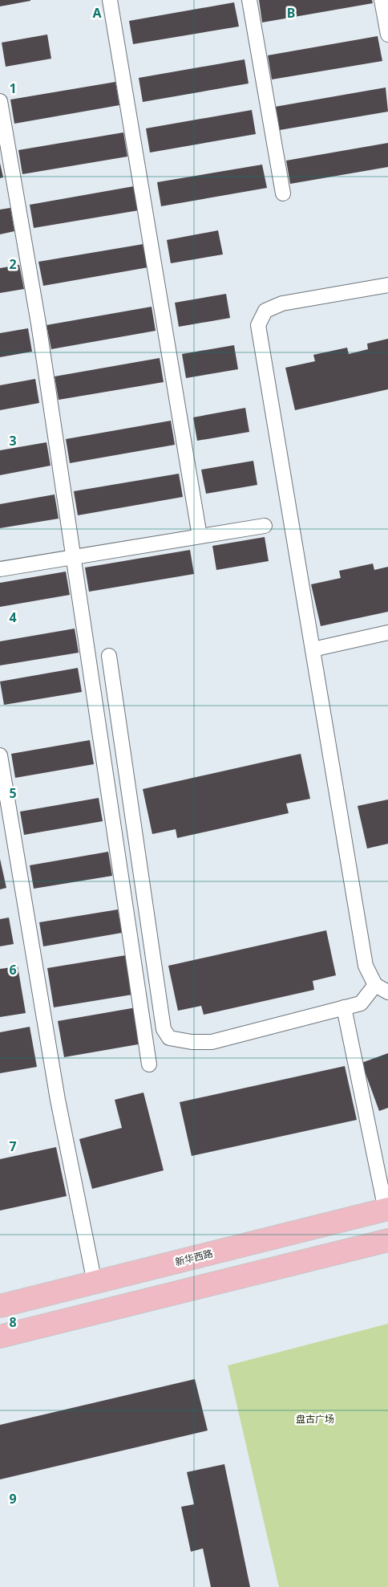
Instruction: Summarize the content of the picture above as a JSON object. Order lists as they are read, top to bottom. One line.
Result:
{"streets":{"main road":["新华西路"]},"parks":["盘古广场"],"grid":{"columns":["A","B"],"rows":["1","2","3","4","5","6","7","8","9"]}}
